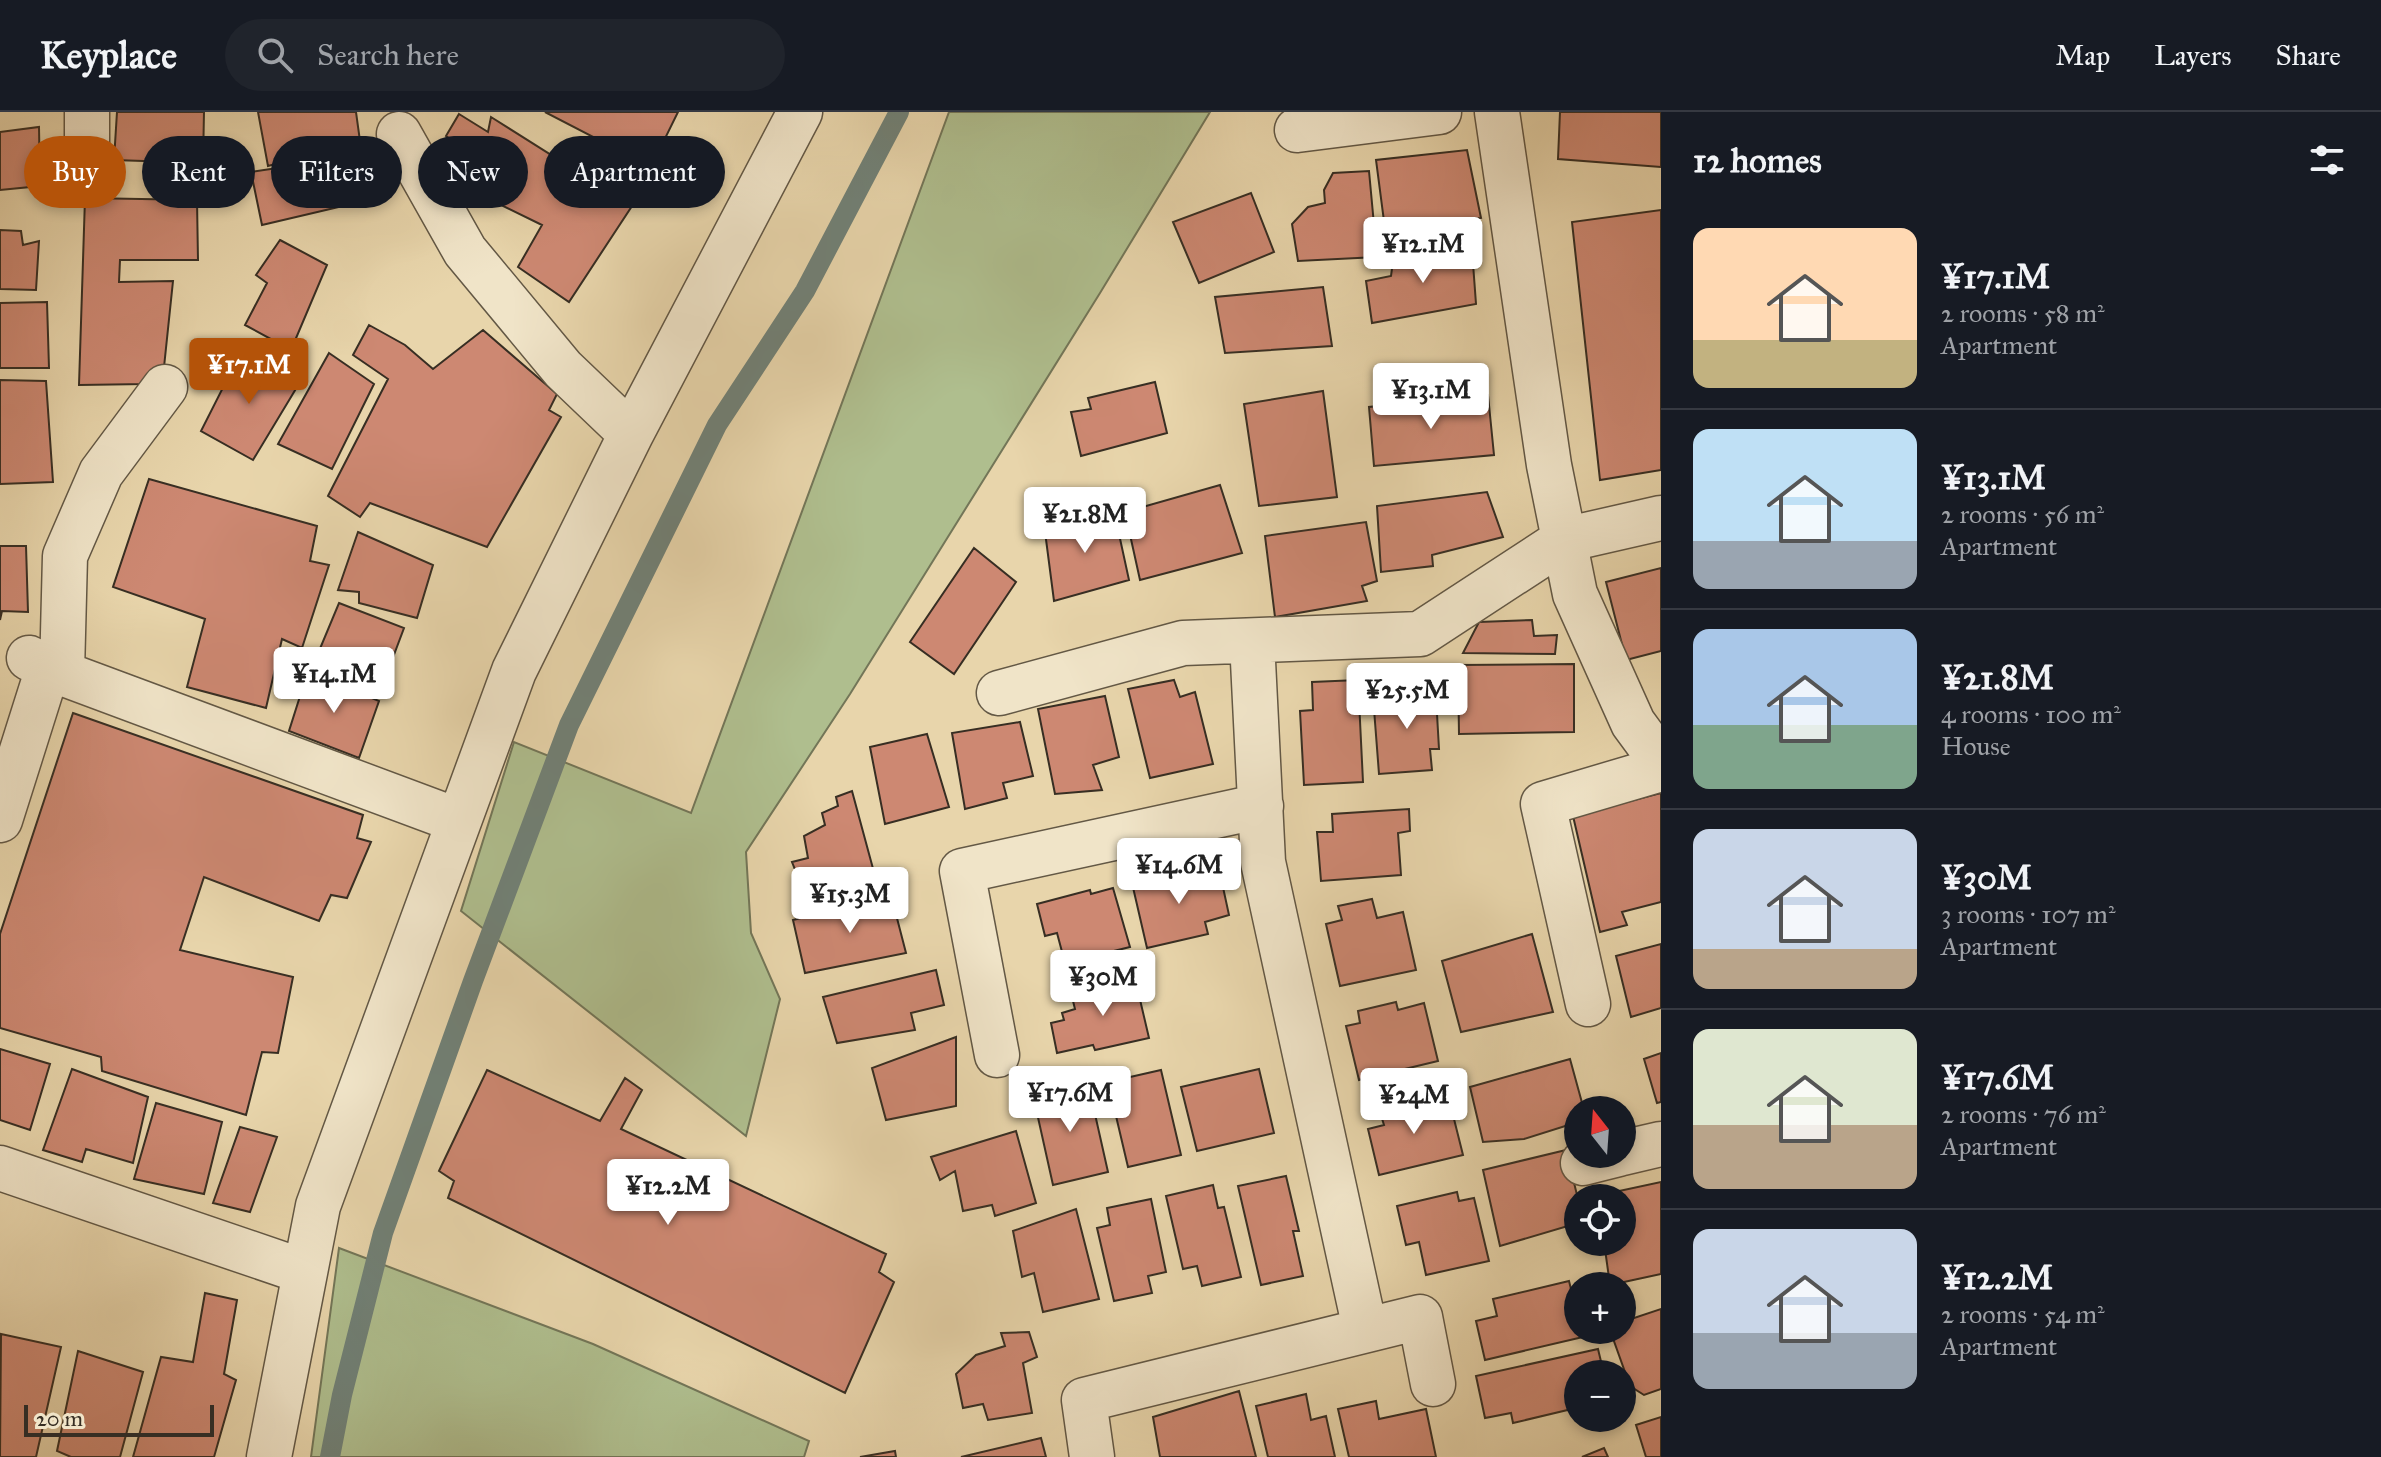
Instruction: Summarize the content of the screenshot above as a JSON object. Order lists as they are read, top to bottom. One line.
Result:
{"scale_bar":"20 m","north":"top","page":{"header":"Keyplace","search":"Search here","nav":["Map","Layers","Share"],"heading":"12 homes","chip":["Buy","Rent","Filters","New","Apartment"],"list":[{"name":"¥17.1M","note":"2 rooms · 58 m² · Apartment"},{"name":"¥13.1M","note":"2 rooms · 56 m² · Apartment"},{"name":"¥21.8M","note":"4 rooms · 100 m² · House"},{"name":"¥30M","note":"3 rooms · 107 m² · Apartment"},{"name":"¥17.6M","note":"2 rooms · 76 m² · Apartment"},{"name":"¥12.2M","note":"2 rooms · 54 m² · Apartment"}],"price":["¥12.1M","¥17.1M","¥13.1M","¥21.8M","¥14.1M","¥25.5M","¥14.6M","¥15.3M","¥30M","¥17.6M","¥24M","¥12.2M"],"map_buttons":["+","−"],"scale":"20 m"}}
